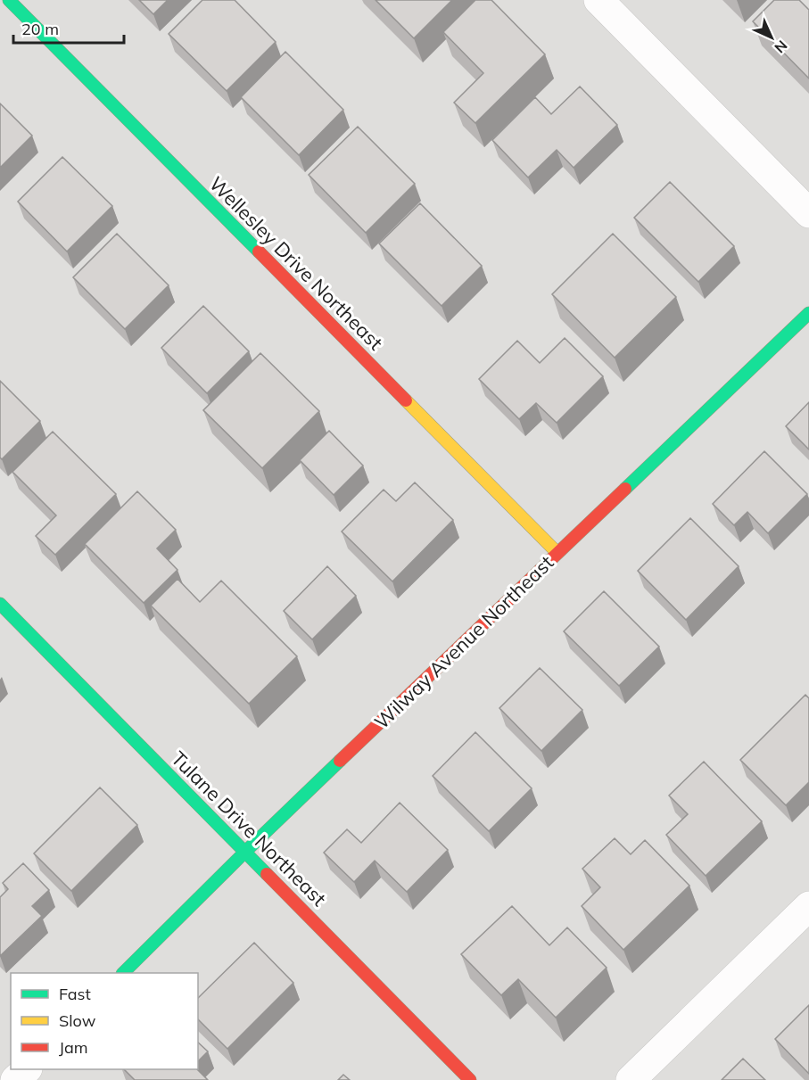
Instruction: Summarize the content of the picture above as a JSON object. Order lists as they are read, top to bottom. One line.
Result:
{"streets":{"street":["Wellesley Drive Northeast","Wilway Avenue Northeast","Tulane Drive Northeast"]},"crossings":[["Wellesley Drive Northeast","Wilway Avenue Northeast"],["Wilway Avenue Northeast","Tulane Drive Northeast"]],"legend":["Fast","Slow","Jam"],"scale_bar":"20 m","north":"bottom right"}
